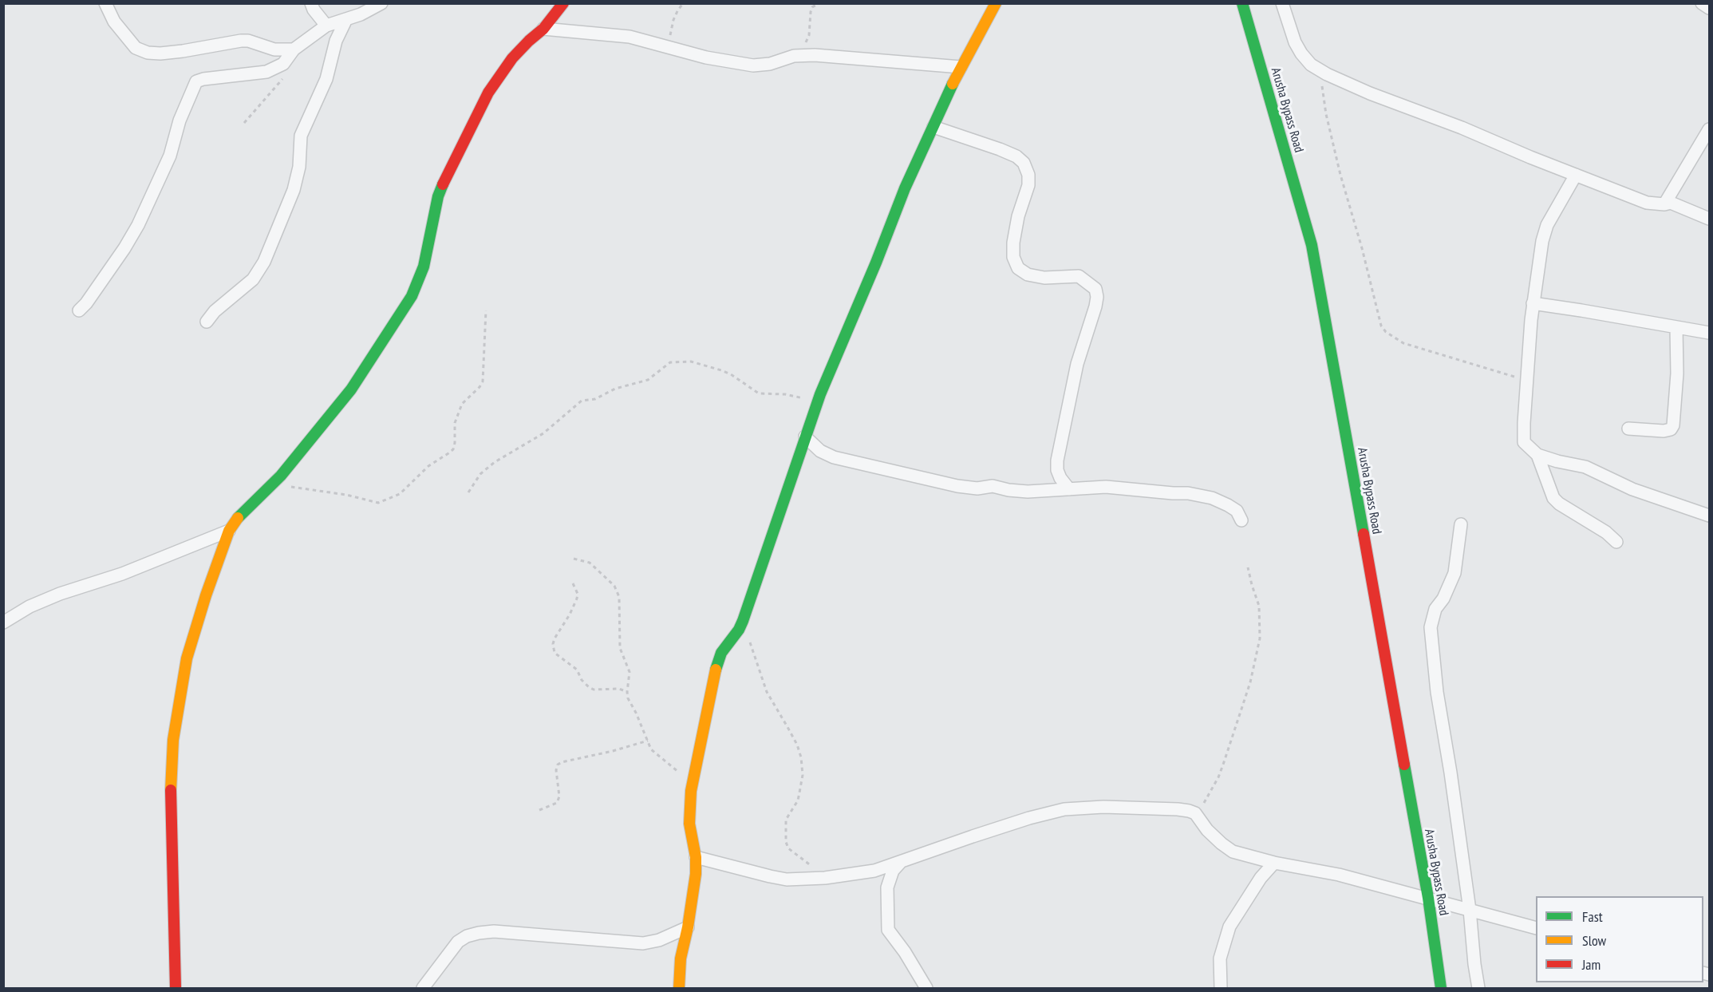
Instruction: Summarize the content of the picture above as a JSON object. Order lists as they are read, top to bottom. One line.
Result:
{"streets":{"street":["Arusha Bypass Road"]},"legend":["Fast","Slow","Jam"]}
